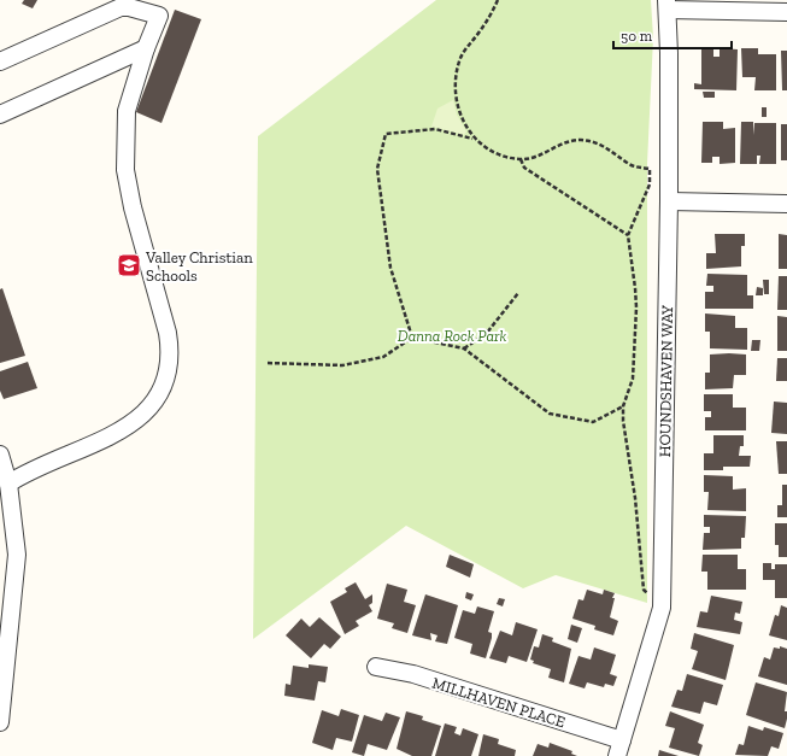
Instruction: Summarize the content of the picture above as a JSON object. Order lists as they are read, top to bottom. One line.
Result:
{"streets":{"street":["HOUNDSHAVEN WAY","MILLHAVEN PLACE"]},"crossings":[["HOUNDSHAVEN WAY","MILLHAVEN PLACE"]],"parks":["Danna Rock Park"],"places":{"school or university":["Valley Christian Schools"]},"scale_bar":"50 m"}
